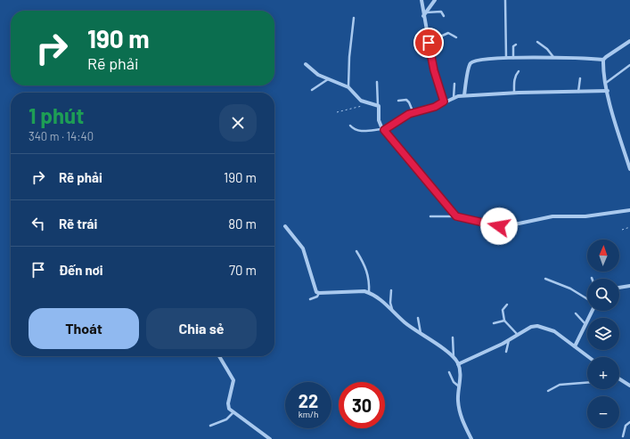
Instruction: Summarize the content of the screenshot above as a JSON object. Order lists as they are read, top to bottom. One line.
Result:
{"north":"top","page":{"turn":["190 m","Rẽ phải"],"heading":["1 phút","340 m · 14:40"],"list":[{"name":"Rẽ phải","value":"190 m"},{"name":"Rẽ trái","value":"80 m"},{"name":"Đến nơi","value":"70 m"}],"map_buttons":["+","−"],"buttons":["Thoát","Chia sẻ"],"speed":"22 km/h","limit":"30"}}
